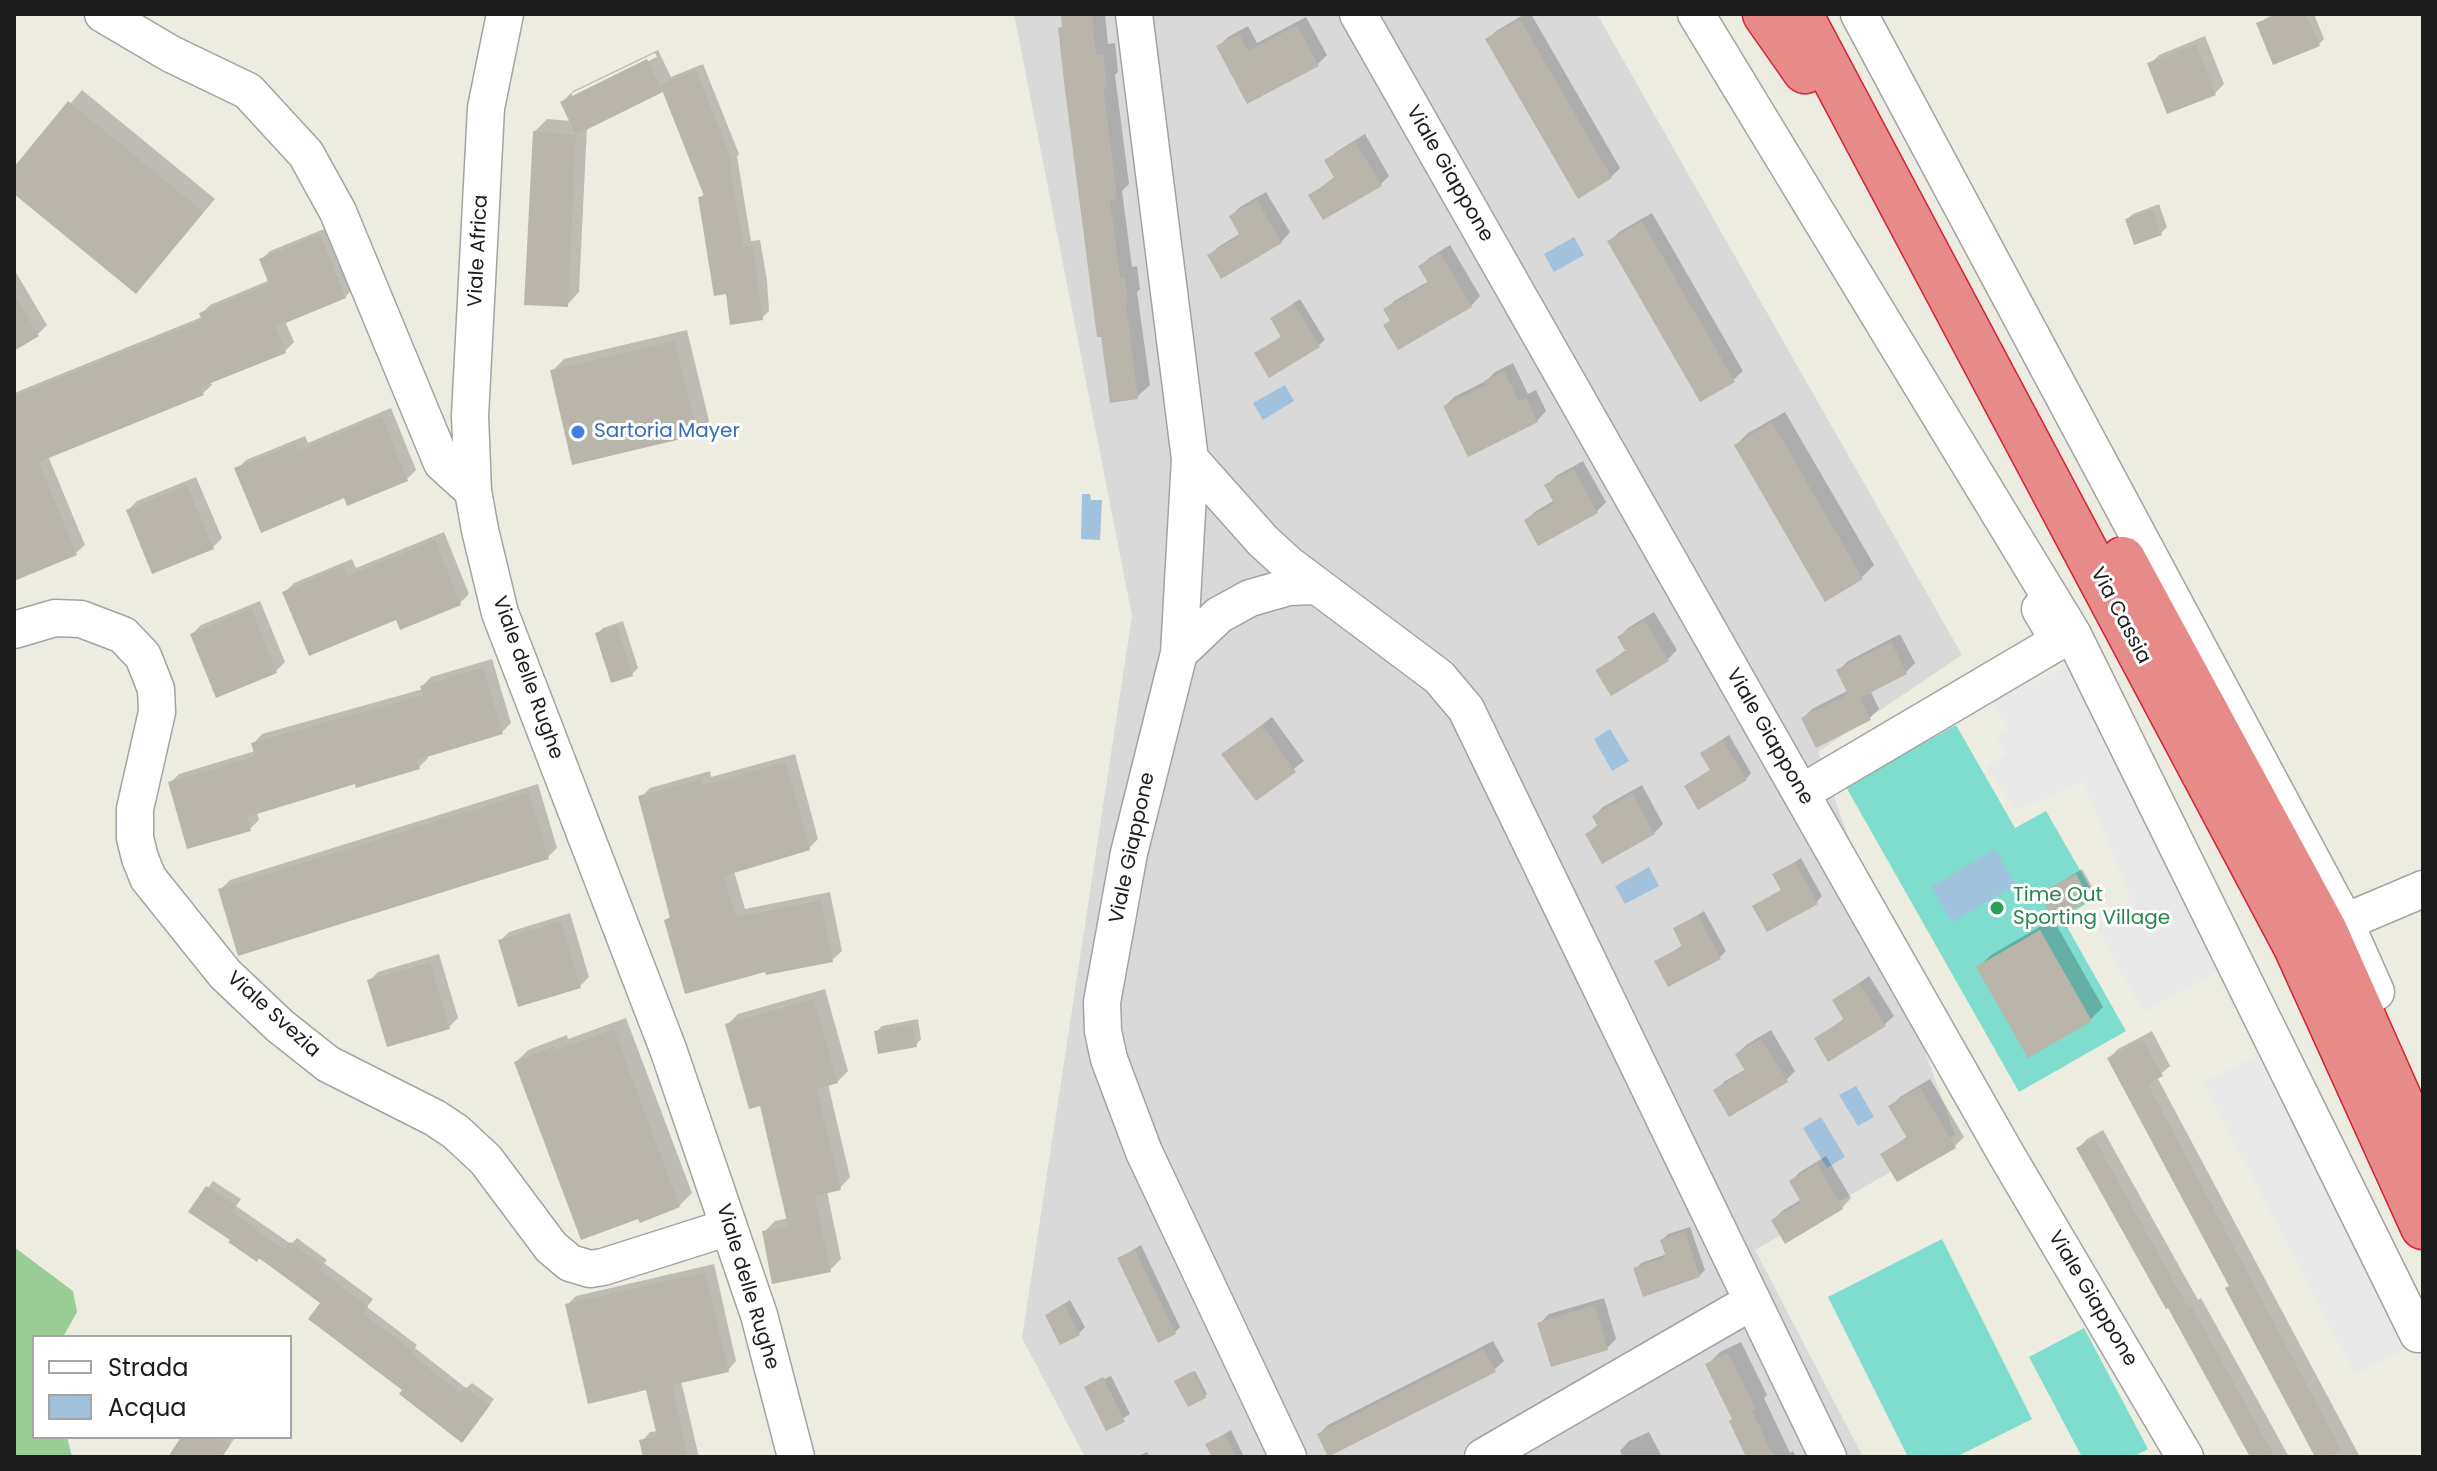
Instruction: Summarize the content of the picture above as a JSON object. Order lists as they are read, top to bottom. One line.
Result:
{"streets":{"highway":["Via Cassia"],"street":["Viale Giappone","Viale Africa","Viale delle Rughe","Viale Svezia"]},"crossings":[["Viale Africa","Viale delle Rughe"],["Viale delle Rughe","Viale Svezia"]],"places":["Sartoria Mayer","Time Out Sporting Village"],"legend":["Strada","Acqua"]}
